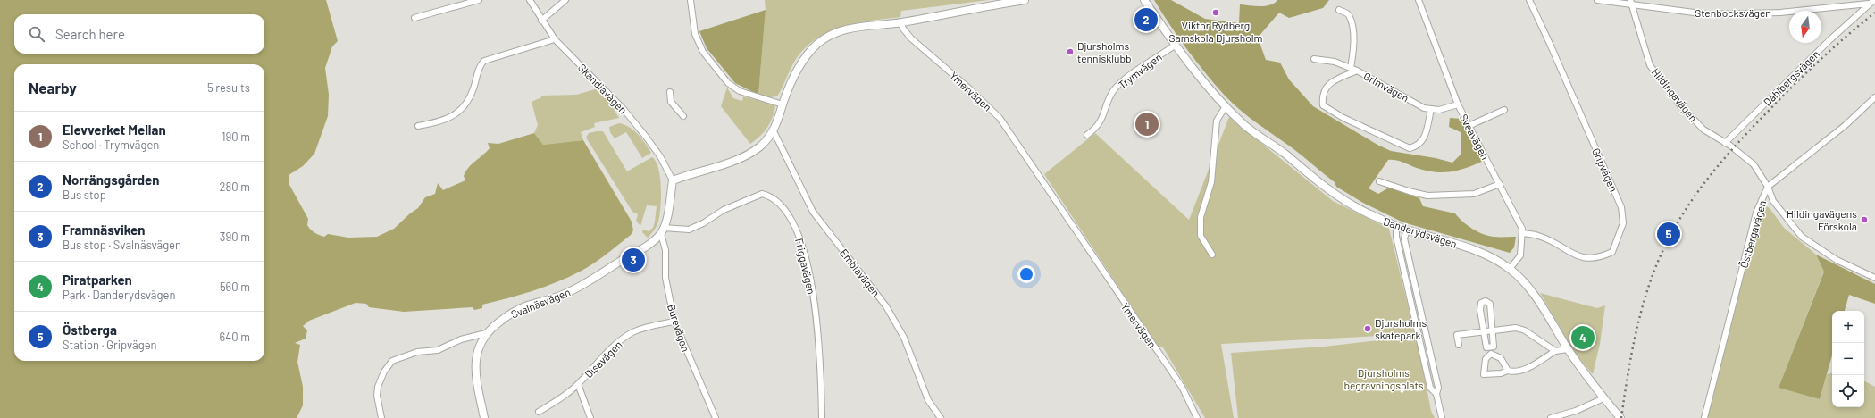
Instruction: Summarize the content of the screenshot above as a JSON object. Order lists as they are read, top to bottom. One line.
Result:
{"streets":{"street":["Stenbocksvägen","Trymvägen","Dahlbergsvägen","Grimvägen","Skandiavägen","Ymervägen","Hildingavägen","Sveavägen","Gripvägen","Danderydsvägen","Östbergavägen","Friggavägen","Emblavägen","Svalnäsvägen","Burevägen","Disavägen"]},"crossings":[["Stenbocksvägen","Dahlbergsvägen"],["Stenbocksvägen","Hildingavägen"],["Trymvägen","Danderydsvägen"],["Dahlbergsvägen","Hildingavägen"],["Grimvägen","Sveavägen"],["Hildingavägen","Östbergavägen"],["Sveavägen","Gripvägen"],["Sveavägen","Danderydsvägen"],["Friggavägen","Svalnäsvägen"],["Friggavägen","Burevägen"],["Svalnäsvägen","Burevägen"],["Burevägen","Disavägen"]],"parks":["Djursholms begravningsplats"],"places":["Viktor Rydberg Samskola Djursholm","Djursholms tennisklubb","Hildingavägens Förskola","Djursholms skatepark"],"north":"bottom","page":{"pins":["2","1","5","3","4"],"search":"Search here","heading":["Nearby","5 results"],"list":[{"mark":"1","name":"Elevverket Mellan","note":"School · Trymvägen","value":"190 m"},{"mark":"2","name":"Norrängsgården","note":"Bus stop","value":"280 m"},{"mark":"3","name":"Framnäsviken","note":"Bus stop · Svalnäsvägen","value":"390 m"},{"mark":"4","name":"Piratparken","note":"Park · Danderydsvägen","value":"560 m"},{"mark":"5","name":"Östberga","note":"Station · Gripvägen","value":"640 m"}],"map_buttons":["+","−"]}}
